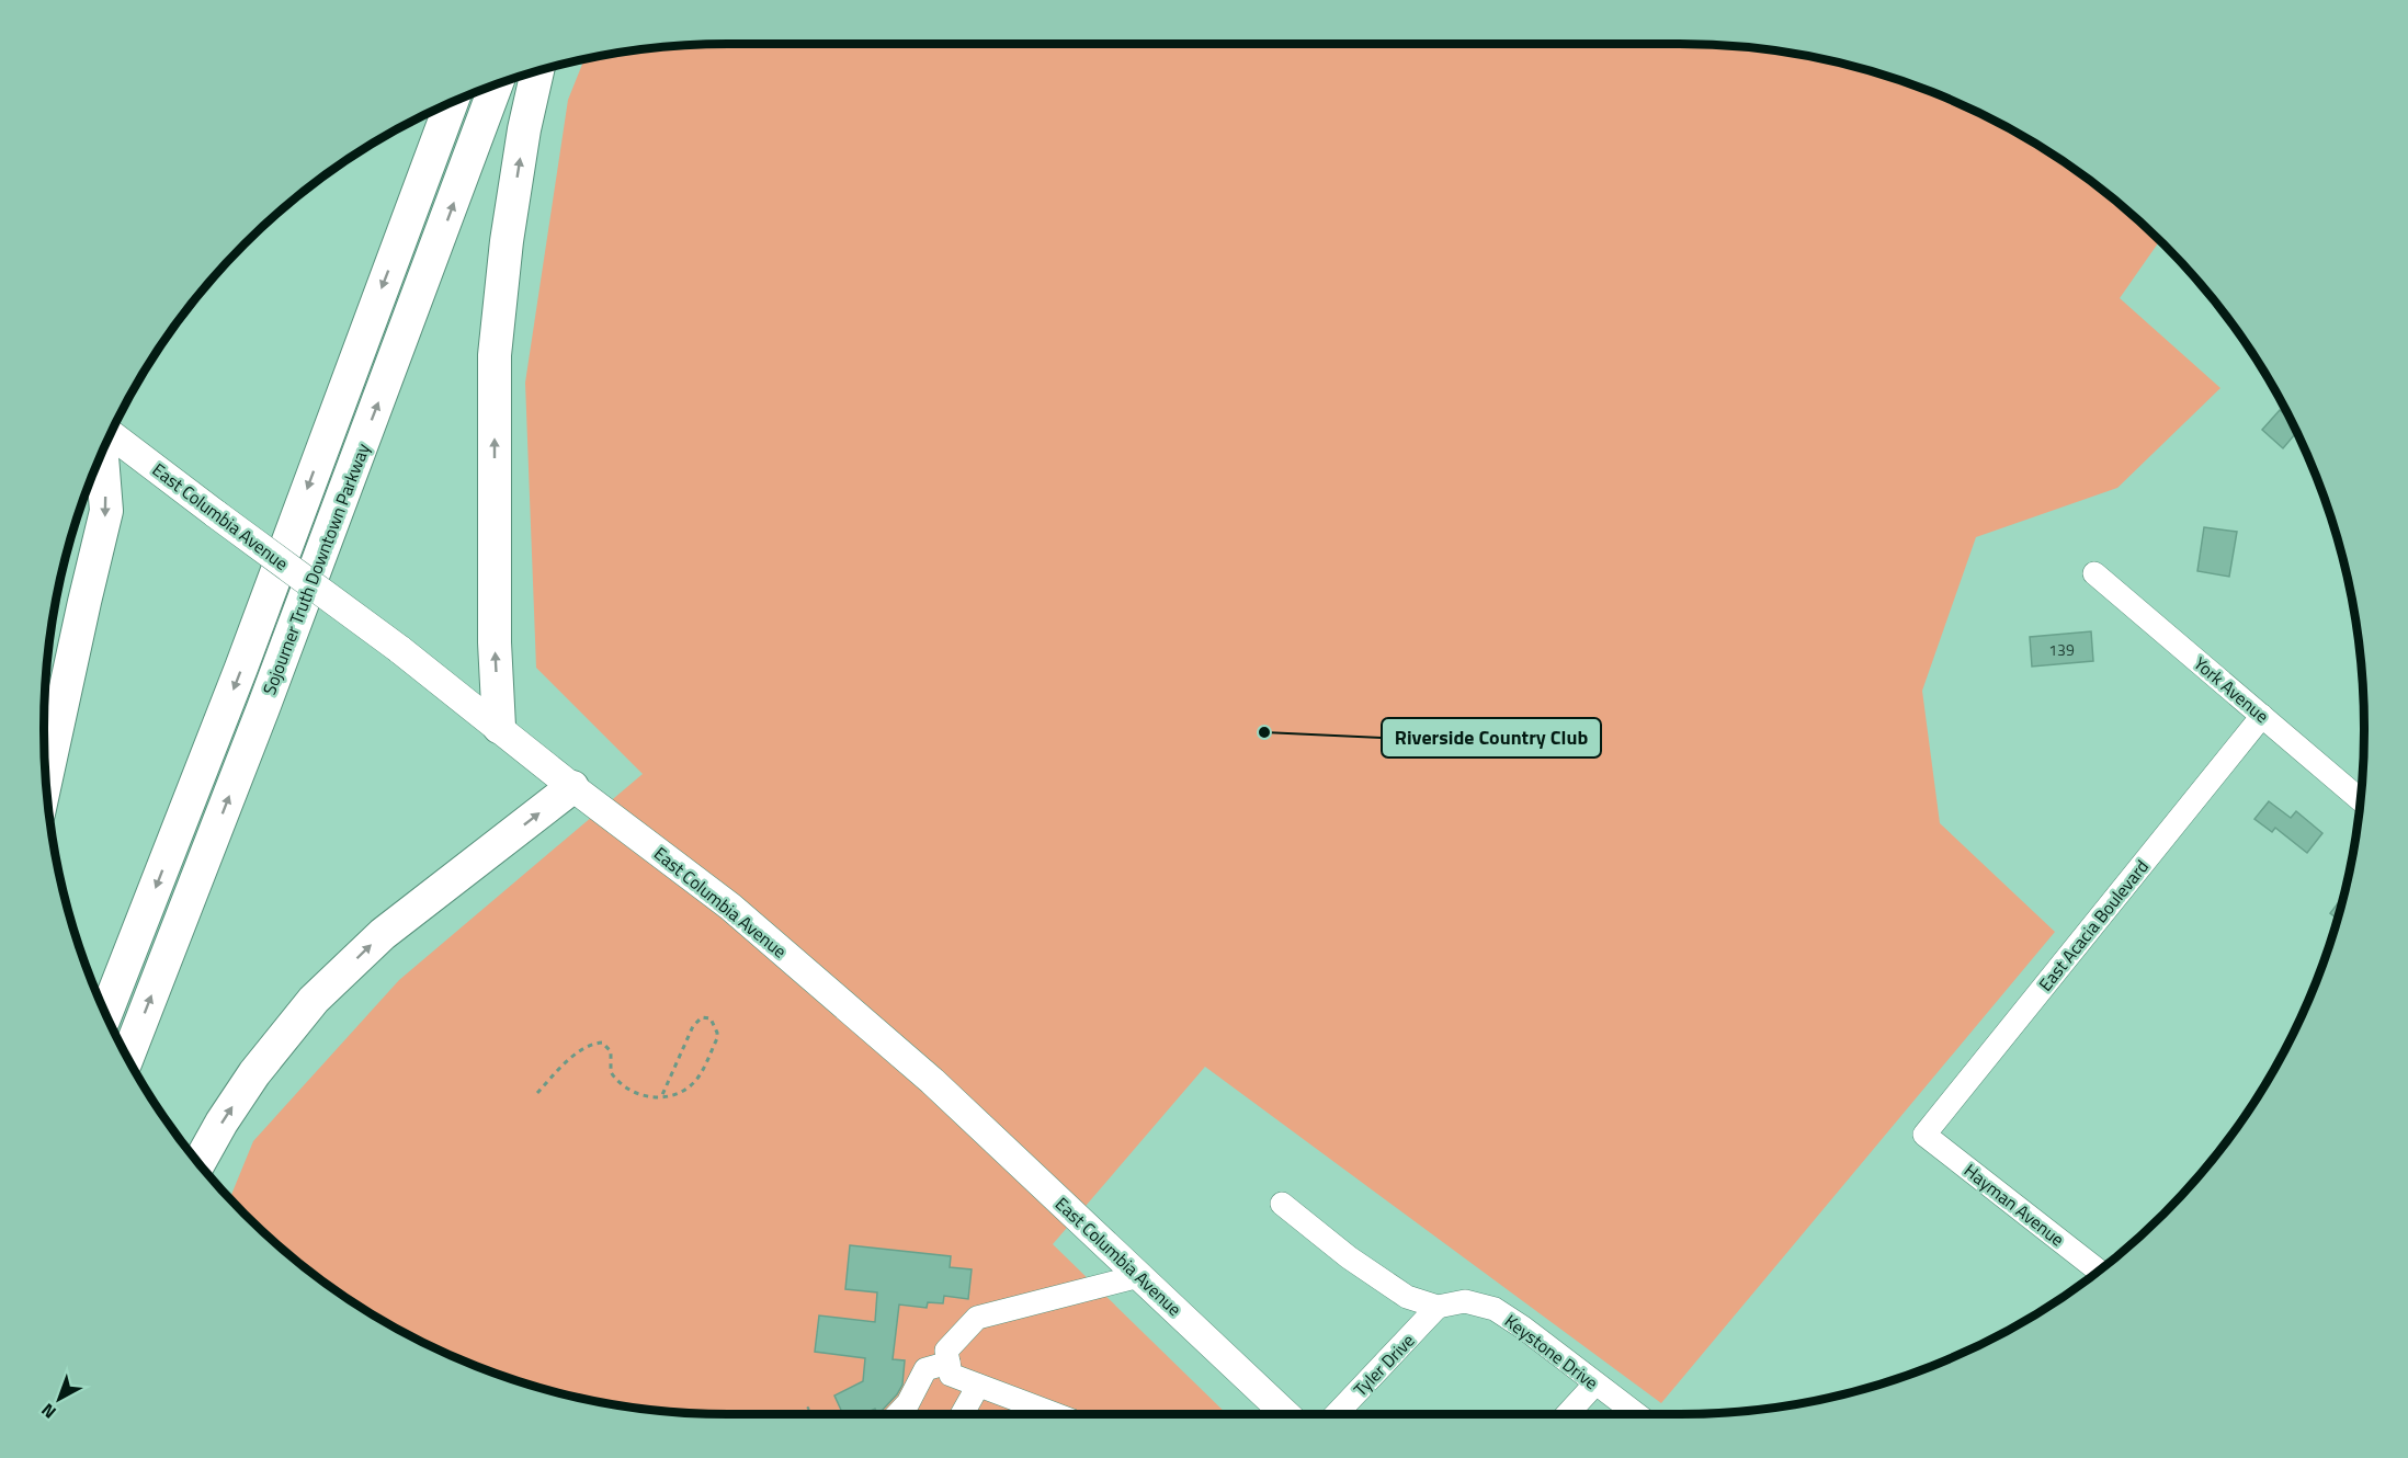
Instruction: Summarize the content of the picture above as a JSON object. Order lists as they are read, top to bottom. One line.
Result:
{"streets":{"highway":["Sojourner Truth Downtown Parkway"],"main road":["East Columbia Avenue"],"street":["York Avenue","East Acacia Boulevard","Hayman Avenue","Keystone Drive","Tyler Drive"]},"crossings":[["York Avenue","East Acacia Boulevard"],["East Acacia Boulevard","Hayman Avenue"],["Keystone Drive","Tyler Drive"]],"places":["Riverside Country Club"],"house_numbers":["139"],"north":"bottom left"}
